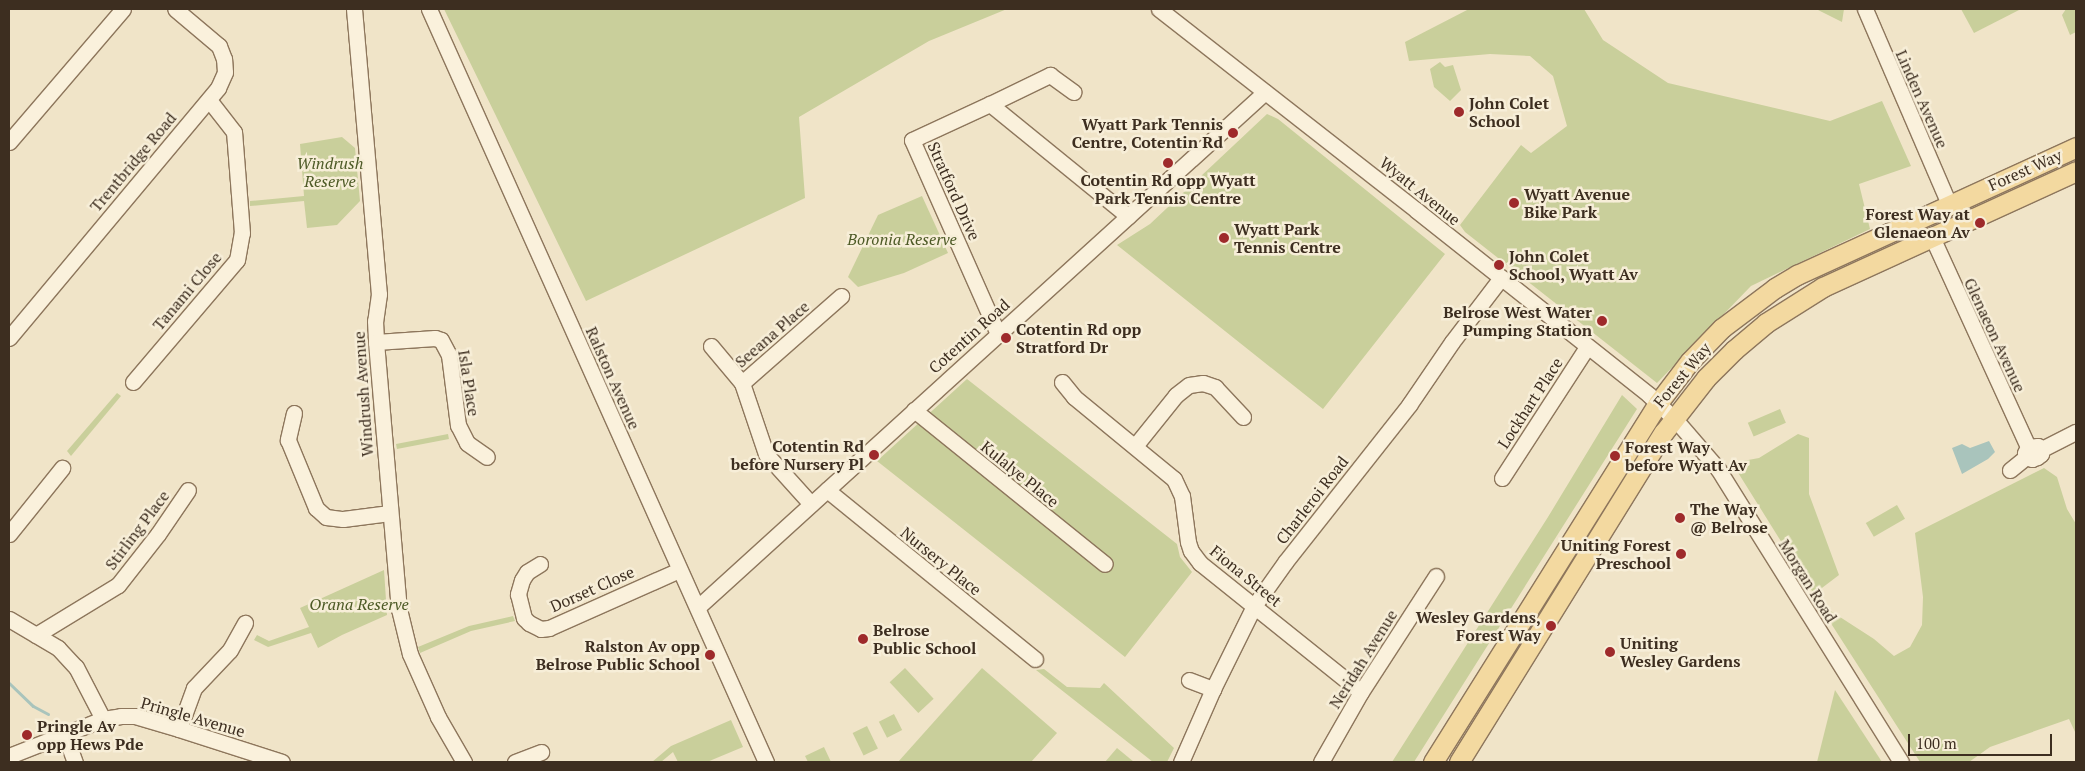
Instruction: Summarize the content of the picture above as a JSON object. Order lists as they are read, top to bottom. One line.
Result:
{"streets":{"main road":["Forest Way"],"street":["Linden Avenue","Trentbridge Road","Stratford Drive","Wyatt Avenue","Tanami Close","Seeana Place","Glenaeon Avenue","Cotentin Road","Ralston Avenue","Isla Place","Windrush Avenue","Lockhart Place","Kulalye Place","Charleroi Road","Stirling Place","Nursery Place","Fiona Street","Morgan Road","Dorset Close","Neridah Avenue","Pringle Avenue"]},"crossings":[["Linden Avenue","Forest Way"],["Trentbridge Road","Tanami Close"],["Forest Way","Wyatt Avenue"],["Forest Way","Glenaeon Avenue"],["Forest Way","Morgan Road"],["Stratford Drive","Cotentin Road"],["Wyatt Avenue","Cotentin Road"],["Wyatt Avenue","Lockhart Place"],["Wyatt Avenue","Charleroi Road"],["Wyatt Avenue","Morgan Road"],["Seeana Place","Cotentin Road"],["Cotentin Road","Ralston Avenue"],["Cotentin Road","Kulalye Place"],["Cotentin Road","Nursery Place"],["Ralston Avenue","Dorset Close"],["Isla Place","Windrush Avenue"],["Charleroi Road","Fiona Street"],["Fiona Street","Neridah Avenue"]],"parks":["Windrush Reserve","Boronia Reserve","Orana Reserve"],"places":["John Colet School","Wyatt Park Tennis Centre, Cotentin Rd","Cotentin Rd opp Wyatt Park Tennis Centre","Wyatt Avenue Bike Park","Forest Way at Glenaeon Av","Wyatt Park Tennis Centre","John Colet School, Wyatt Av","Belrose West Water Pumping Station","Cotentin Rd opp Stratford Dr","Cotentin Rd before Nursery Pl","Forest Way before Wyatt Av","The Way @ Belrose","Uniting Forest Preschool","Wesley Gardens, Forest Way","Belrose Public School","Uniting Wesley Gardens","Ralston Av opp Belrose Public School","Pringle Av opp Hews Pde"],"scale_bar":"100 m"}
